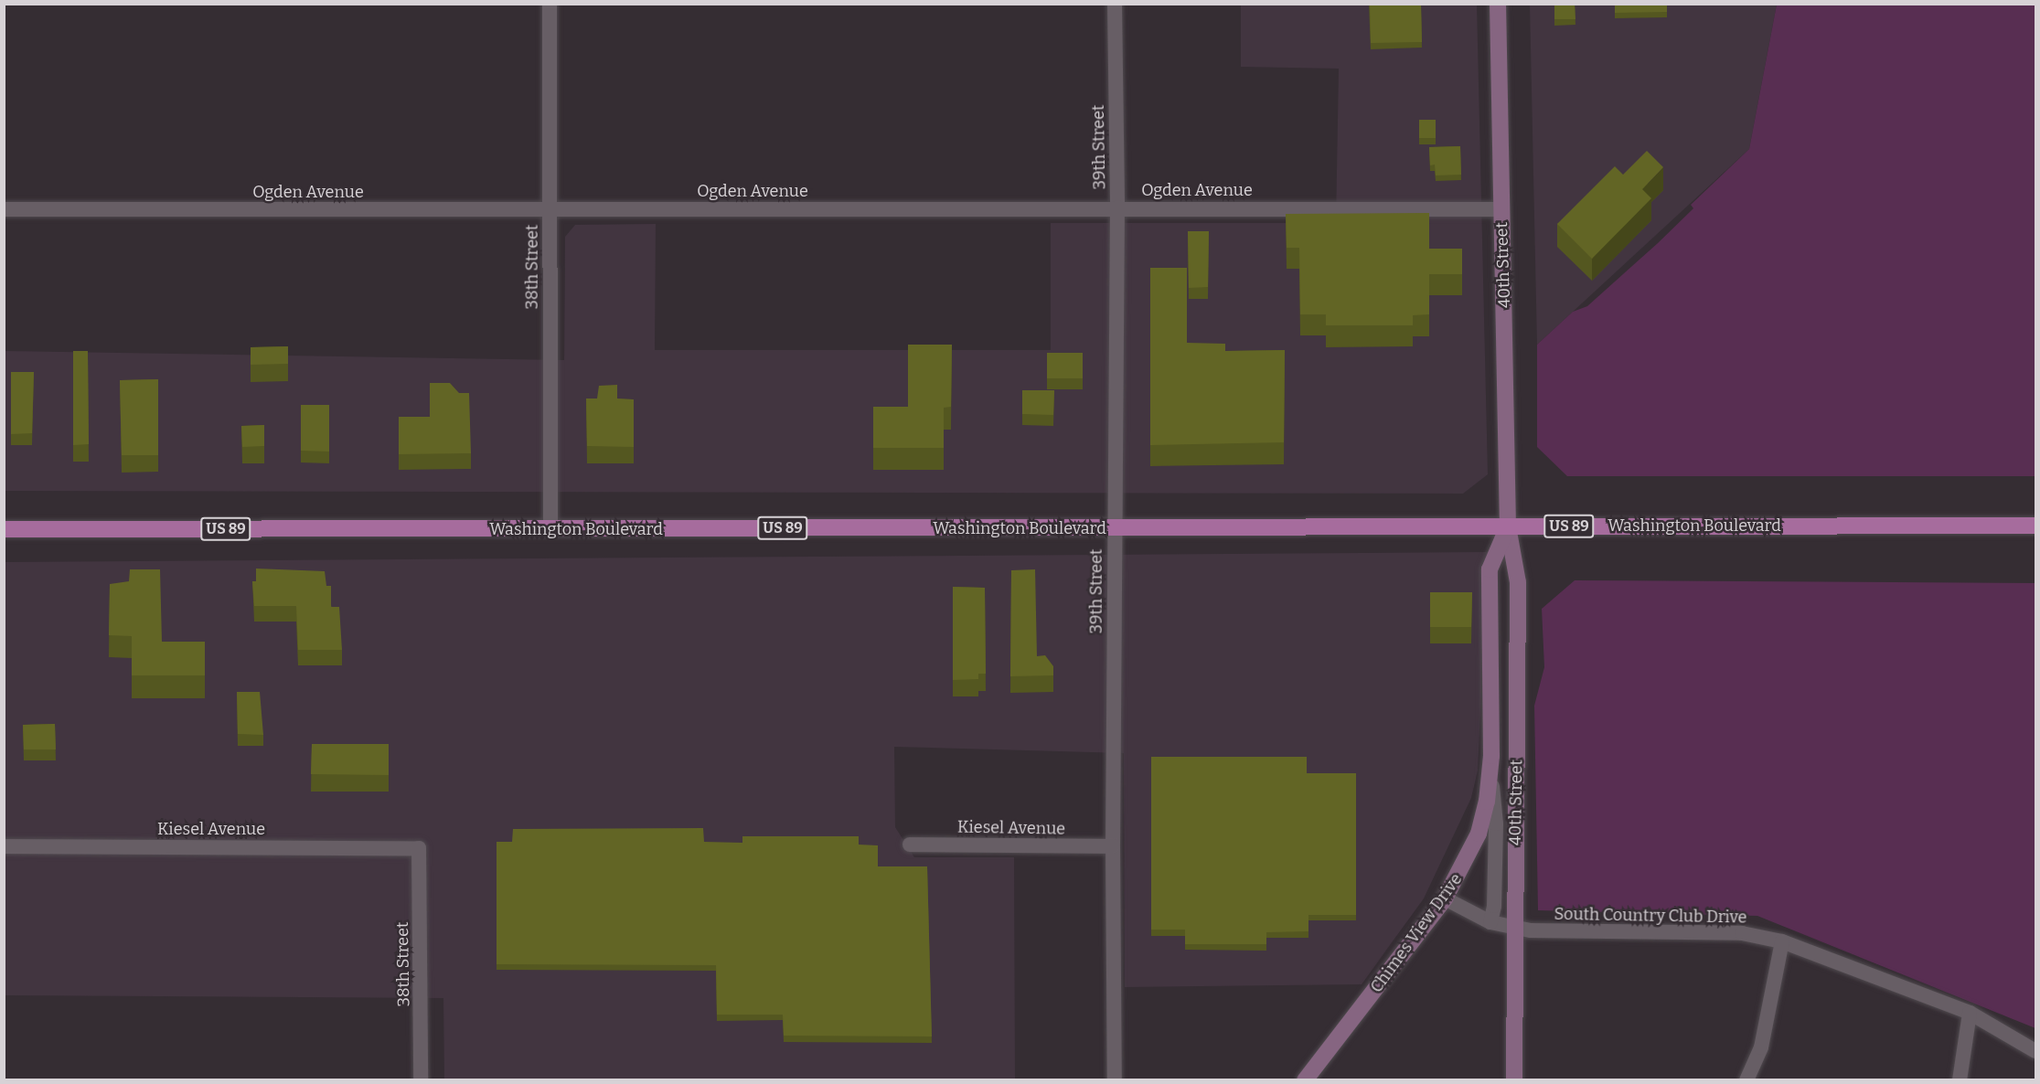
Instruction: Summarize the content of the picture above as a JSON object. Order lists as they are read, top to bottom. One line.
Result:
{"streets":{"main road":["40th Street","Washington Boulevard","US 89","Chimes View Drive"],"street":["39th Street","Ogden Avenue","38th Street","Kiesel Avenue","South Country Club Drive"]},"crossings":[["39th Street","Ogden Avenue"],["39th Street","Washington Boulevard"],["39th Street","Kiesel Avenue"],["Ogden Avenue","40th Street"],["Ogden Avenue","38th Street"],["40th Street","Washington Boulevard"],["40th Street","South Country Club Drive"],["40th Street","Chimes View Drive"],["38th Street","Washington Boulevard"],["38th Street","Kiesel Avenue"],["South Country Club Drive","Chimes View Drive"]]}
